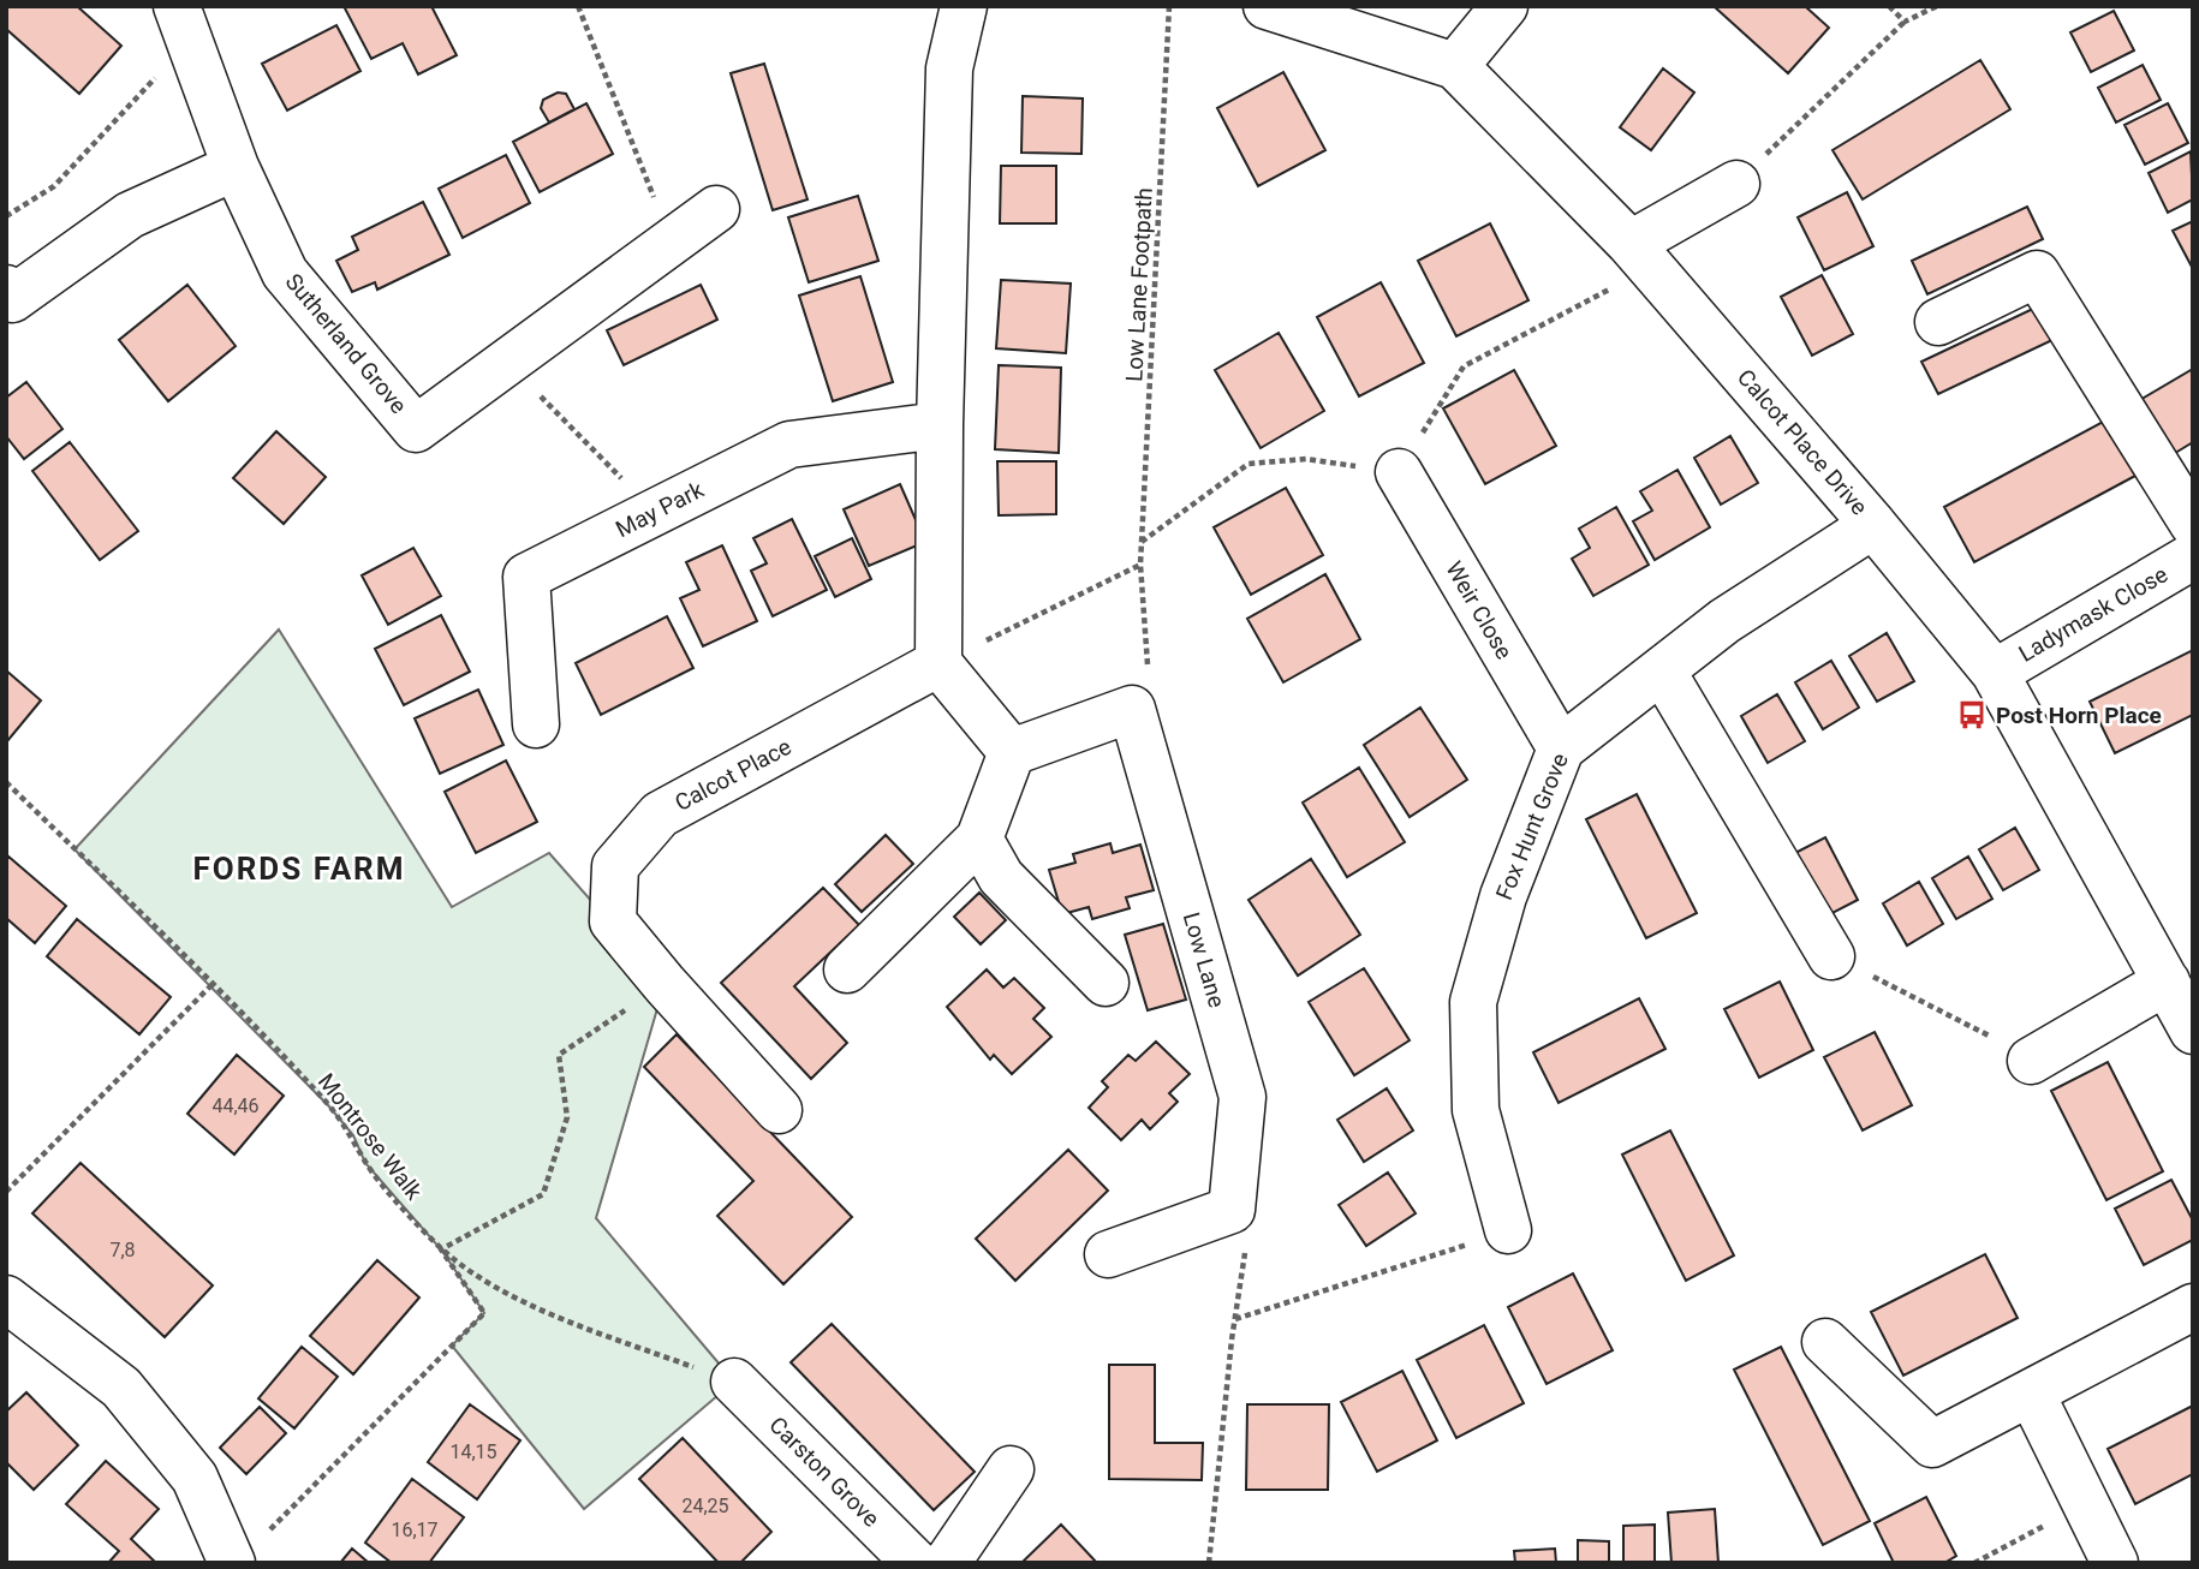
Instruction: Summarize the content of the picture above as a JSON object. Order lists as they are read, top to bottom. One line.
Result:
{"streets":{"street":["Sutherland Grove","Calcot Place Drive","May Park","Weir Close","Ladymask Close","Calcot Place","Fox Hunt Grove","Low Lane","Carston Grove"],"path":["Low Lane Footpath","Montrose Walk"]},"crossings":[["Low Lane Footpath","Calcot Place"],["Calcot Place Drive","Ladymask Close"],["Calcot Place Drive","Fox Hunt Grove"],["Weir Close","Fox Hunt Grove"],["Montrose Walk","Carston Grove"]],"districts":["FORDS FARM"],"places":{"bus stop":["Post Horn Place"]},"house_numbers":["44,46","7,8","14,15","24,25","16,17"]}
